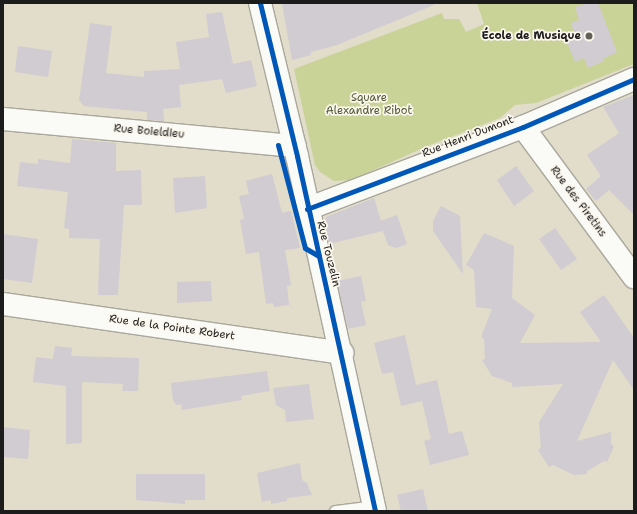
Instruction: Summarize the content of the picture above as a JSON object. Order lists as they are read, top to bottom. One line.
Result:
{"streets":{"street":["Rue Boieldieu","Rue Henri Dumont","Rue des Piretins","Rue Touzelin","Rue de la Pointe Robert"]},"crossings":[["Rue Boieldieu","Rue Touzelin"],["Rue Henri Dumont","Rue des Piretins"],["Rue Henri Dumont","Rue Touzelin"],["Rue Touzelin","Rue de la Pointe Robert"]],"parks":["Square Alexandre Ribot"],"places":["École de Musique"]}
